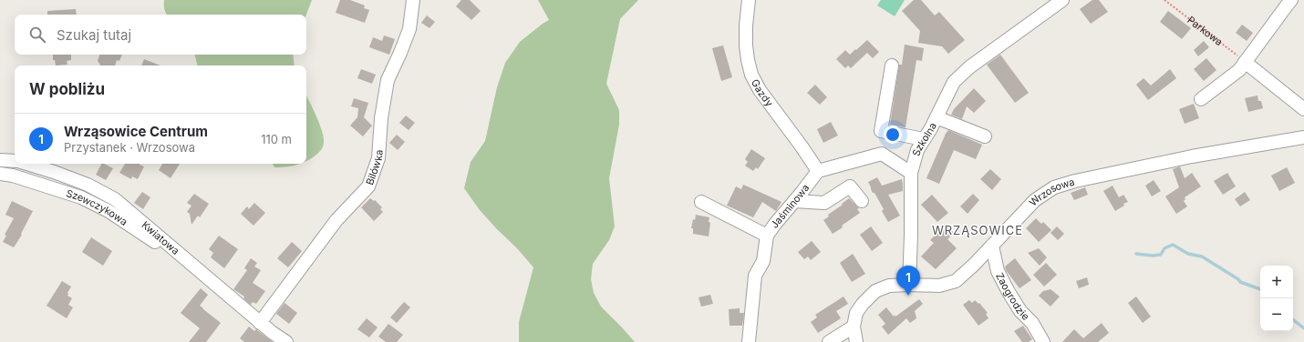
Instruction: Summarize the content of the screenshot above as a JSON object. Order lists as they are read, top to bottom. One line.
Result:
{"streets":{"street":["Gazdy","Szkolna","Bilówka","Wrzosowa","Jaśminowa","Szewczykowa","Kwiatowa","Zaogrodzie"],"path":["Parkowa"]},"crossings":[["Gazdy","Jaśminowa"],["Szkolna","Wrzosowa"],["Bilówka","Kwiatowa"],["Wrzosowa","Zaogrodzie"],["Szewczykowa","Kwiatowa"]],"districts":["WRZĄSOWICE"],"page":{"search":"Szukaj tutaj","heading":"W pobliżu","list":[{"mark":"1","name":"Wrząsowice Centrum","note":"Przystanek · Wrzosowa","value":"110 m"}],"map_buttons":["+","−"],"pins":"1"}}
